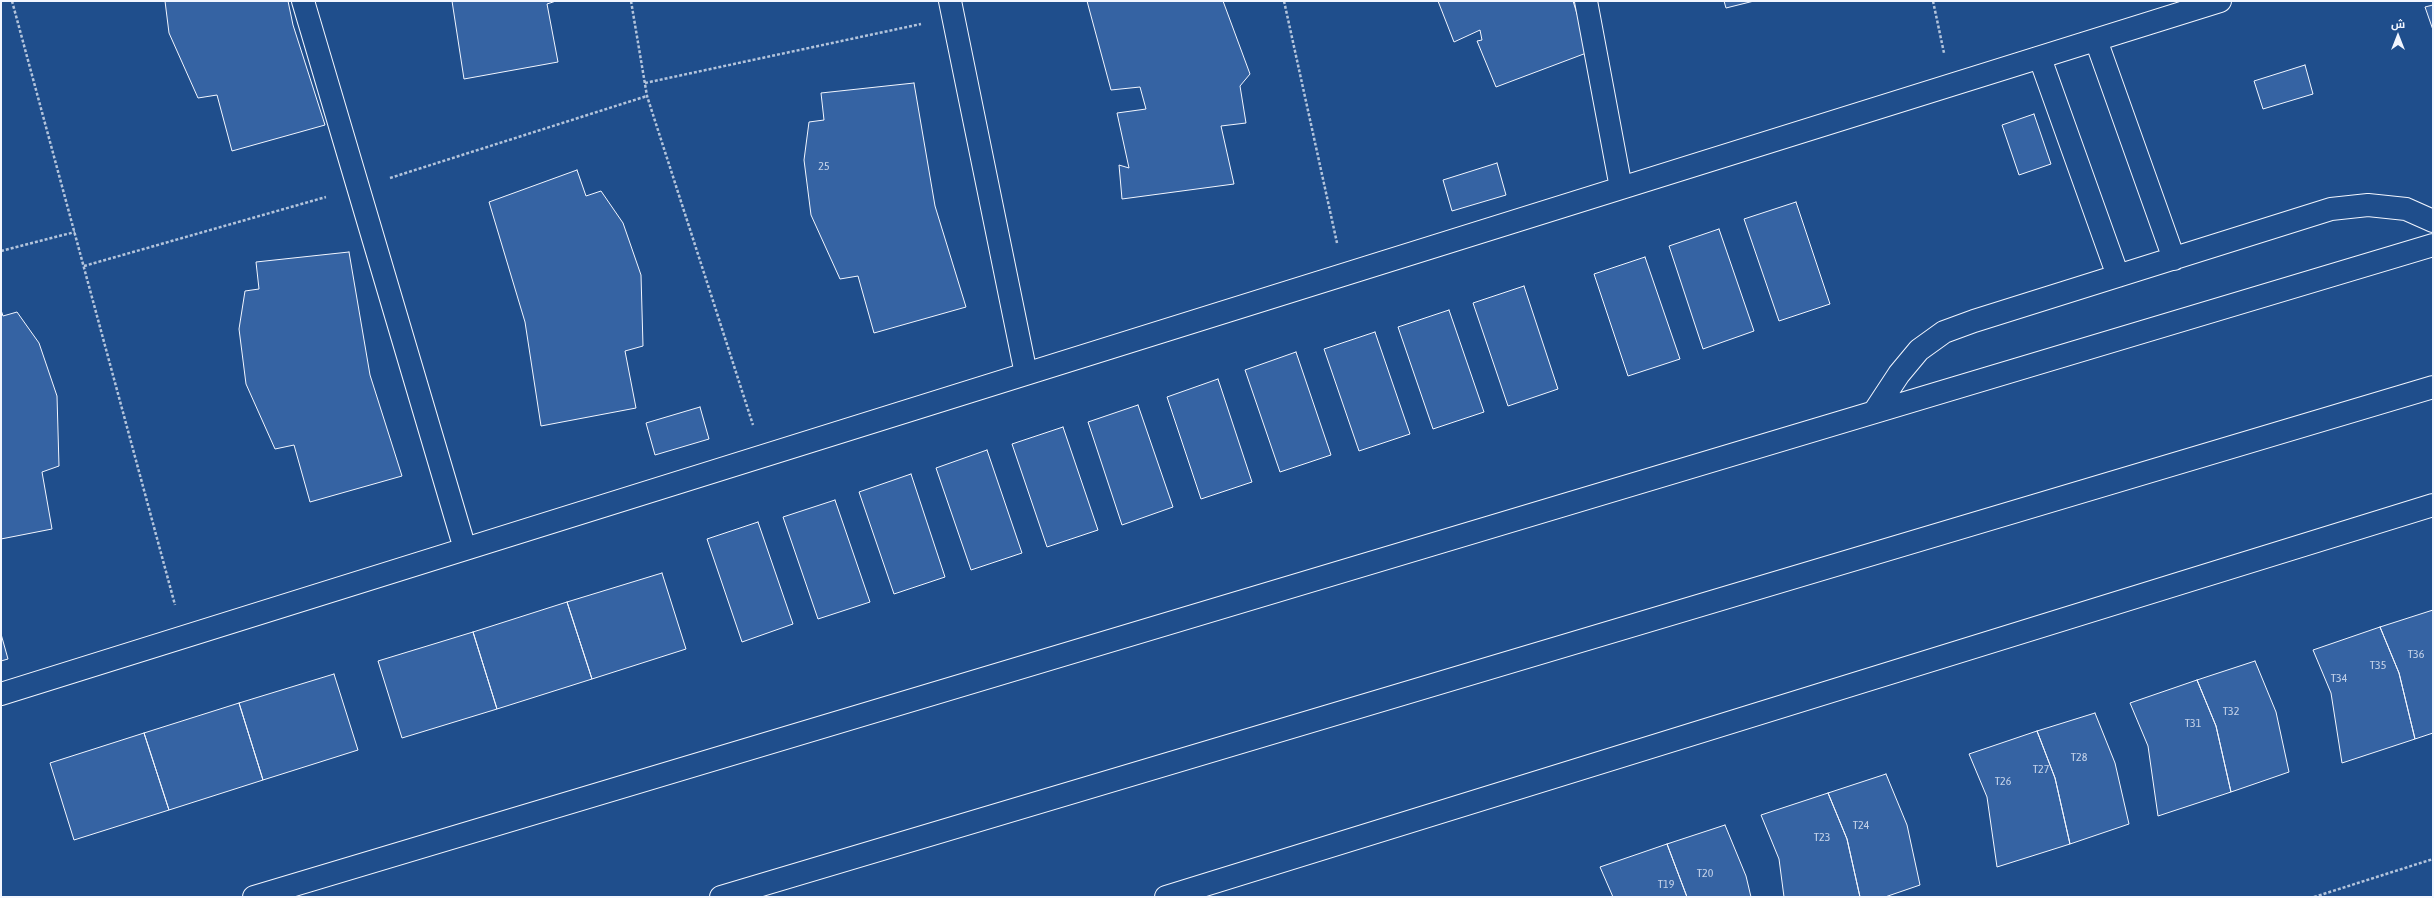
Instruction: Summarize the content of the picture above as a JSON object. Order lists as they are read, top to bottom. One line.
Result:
{"house_numbers":["25","T36","T35","T34","T32","T31","T28","T27","T26","T24","T23","T20","T19"],"north":"top"}
